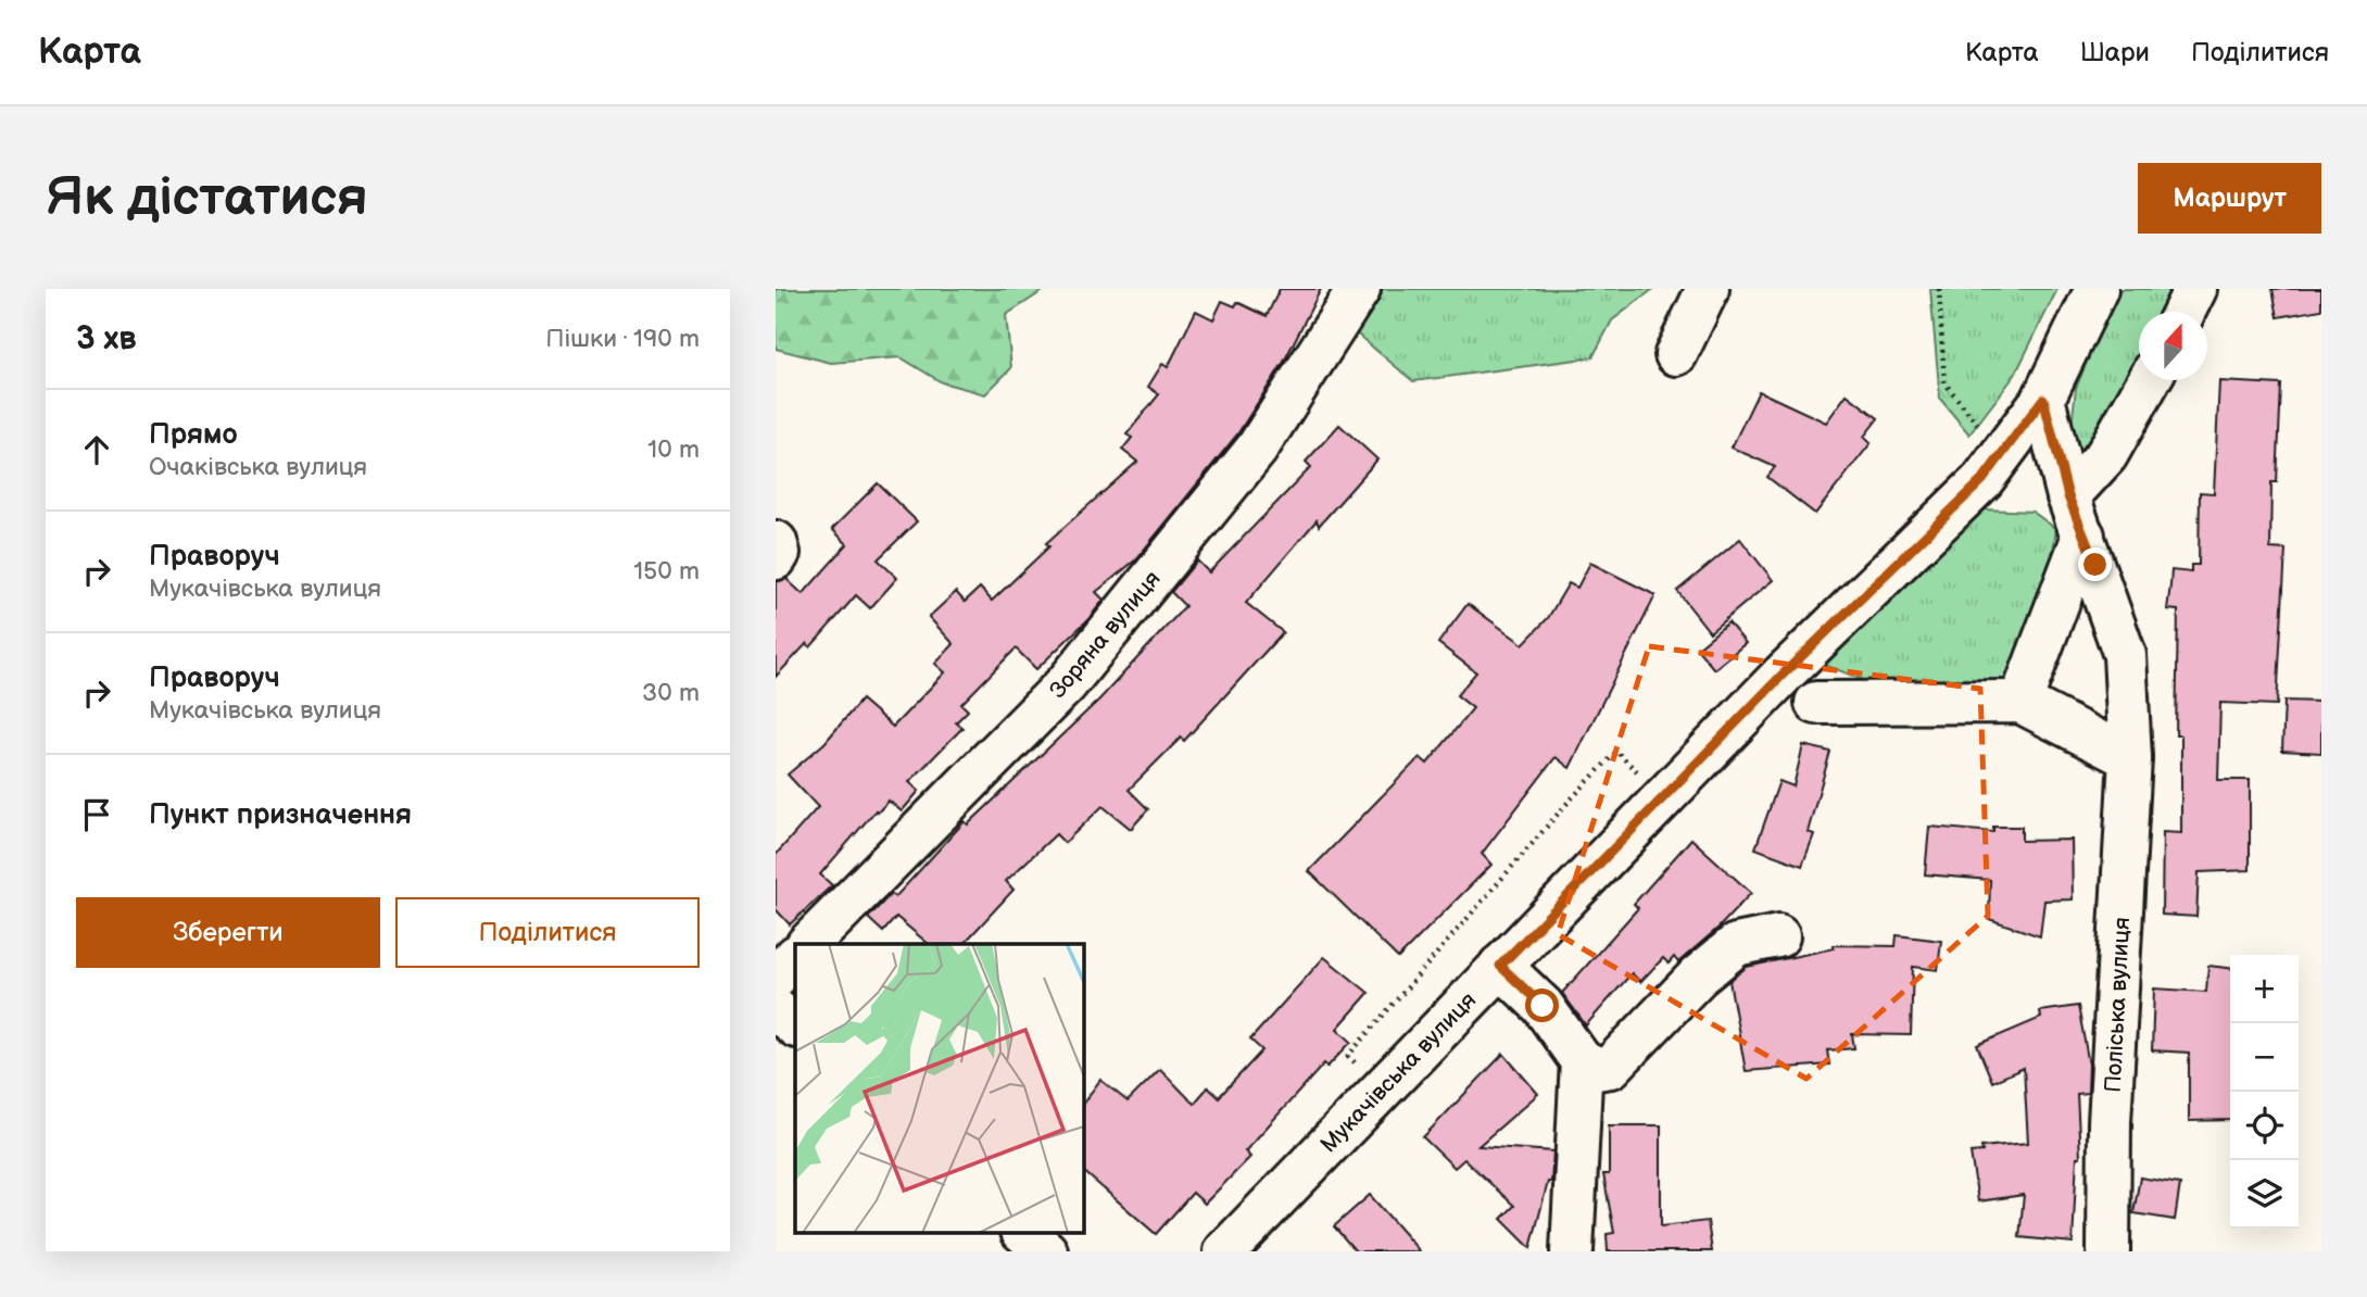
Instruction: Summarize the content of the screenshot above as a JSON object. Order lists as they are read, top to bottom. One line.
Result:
{"streets":{"street":["Зоряна вулиця","Поліська вулиця","Мукачівська вулиця"]},"north":"top","page":{"header":"Карта","nav":["Карта","Шари","Поділитися"],"buttons":["Маршрут",["Зберегти","Поділитися"]],"title":"Як дістатися","heading":["3 хв","Пішки · 190 m"],"list":[["Прямо","Очаківська вулиця","10 m"],["Праворуч","Мукачівська вулиця","150 m"],["Праворуч","Мукачівська вулиця","30 m"],"Пункт призначення"],"map_buttons":["+","−"]}}
